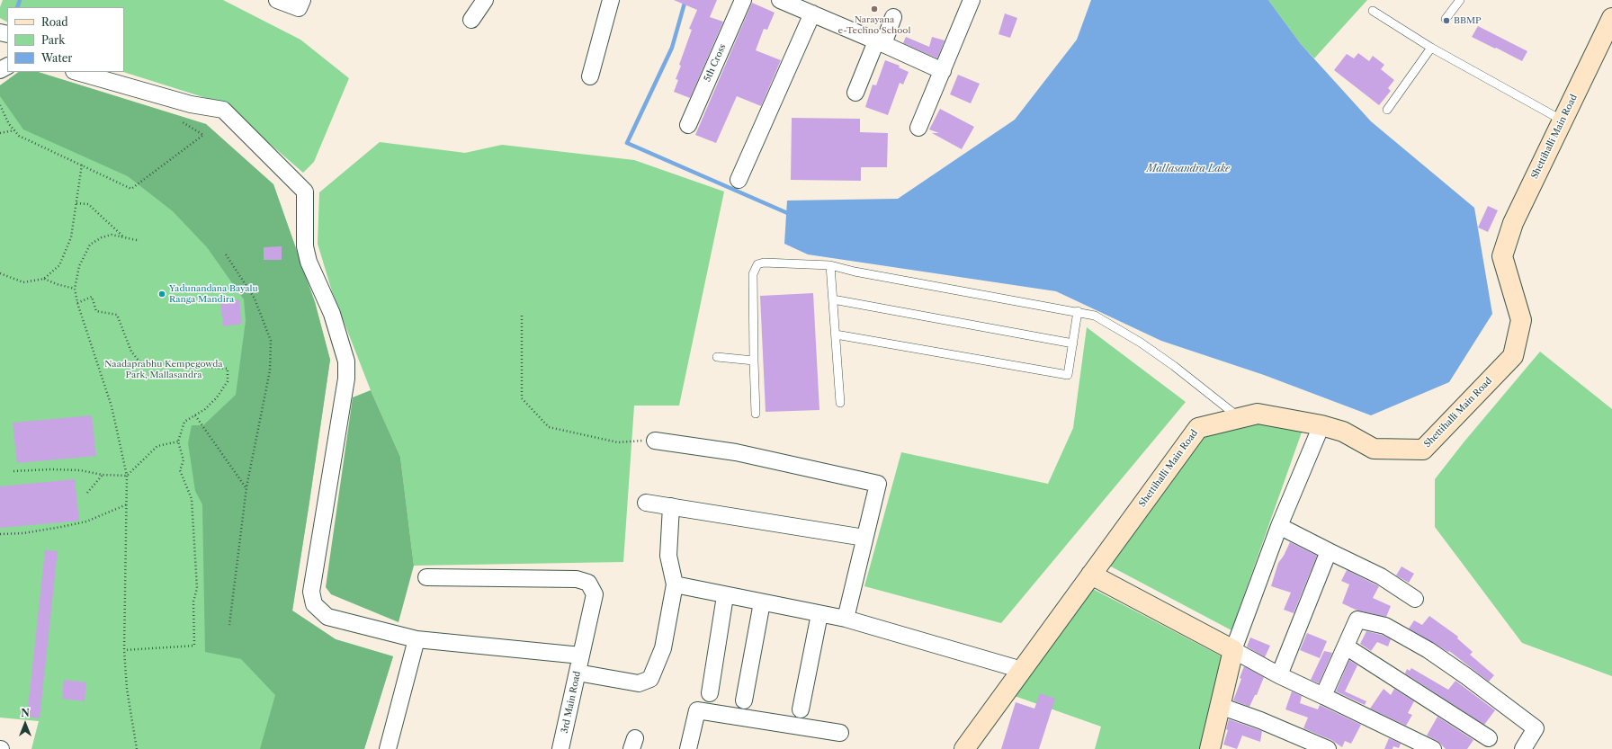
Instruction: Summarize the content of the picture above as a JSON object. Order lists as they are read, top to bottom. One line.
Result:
{"streets":{"street":["5th Cross","Shettihalli Main Road","3rd Main Road"]},"water":["Mallasandra Lake"],"parks":["Naadaprabhu Kempegowda Park, Mallasandra"],"places":["Narayana e-Techno School","BBMP","Yadunandana Bayalu Ranga Mandira"],"legend":["Road","Park","Water"],"north":"top"}
